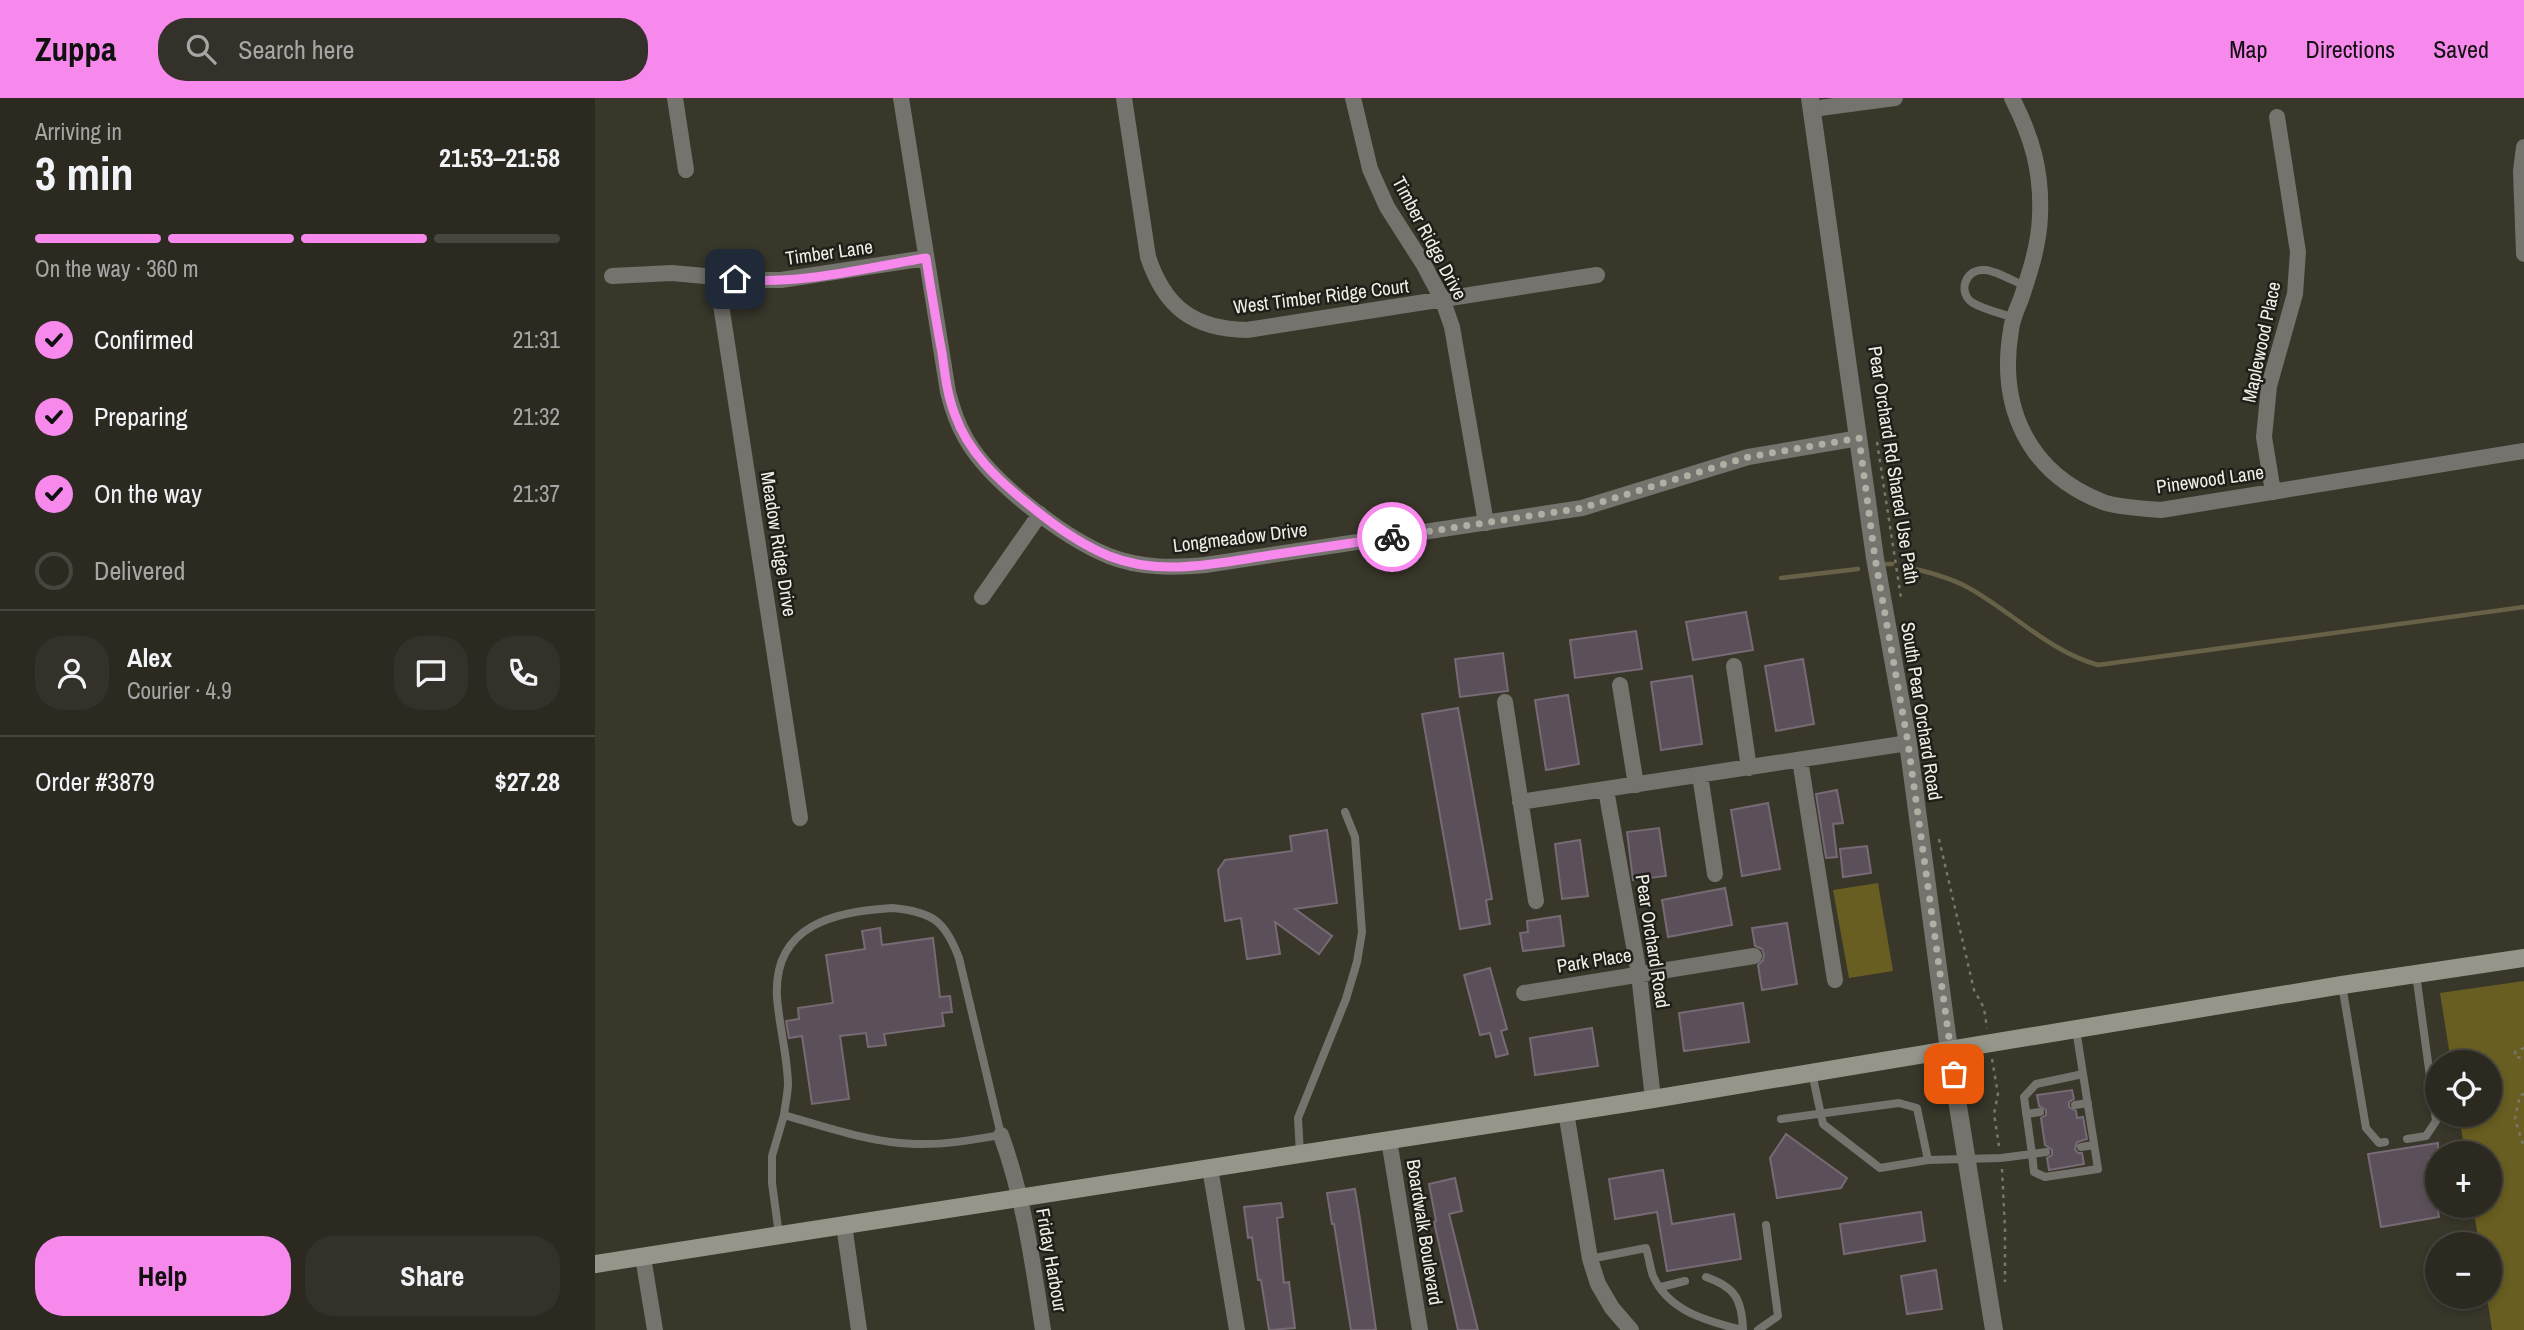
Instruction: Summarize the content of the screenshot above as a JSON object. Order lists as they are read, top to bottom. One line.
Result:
{"streets":{"street":["Timber Ridge Drive","Timber Lane","West Timber Ridge Court","Maplewood Place","Pinewood Lane","Longmeadow Drive","Meadow Ridge Drive","South Pear Orchard Road","Pear Orchard Road","Park Place","Boardwalk Boulevard","Friday Harbour"],"path":["Pear Orchard Rd Shared Use Path"]},"crossings":[["Timber Ridge Drive","West Timber Ridge Court"],["Timber Ridge Drive","Longmeadow Drive"],["Timber Lane","Longmeadow Drive"],["Timber Lane","Meadow Ridge Drive"],["Maplewood Place","Pinewood Lane"],["Pear Orchard Rd Shared Use Path","Longmeadow Drive"],["Pear Orchard Rd Shared Use Path","South Pear Orchard Road"],["Longmeadow Drive","South Pear Orchard Road"],["Pear Orchard Road","Park Place"]],"page":{"header":"Zuppa","search":"Search here","nav":["Map","Directions","Saved"],"heading":["3 min","Arriving in","21:53–21:58"],"panel":["Alex","Courier · 4.9","Order #3879","$27.28"],"bar":"On the way · 360 m","list":[["Confirmed","21:31"],["Preparing","21:32"],["On the way","21:37"],"Delivered"],"map_buttons":["+","−"],"buttons":["Help","Share"]}}
